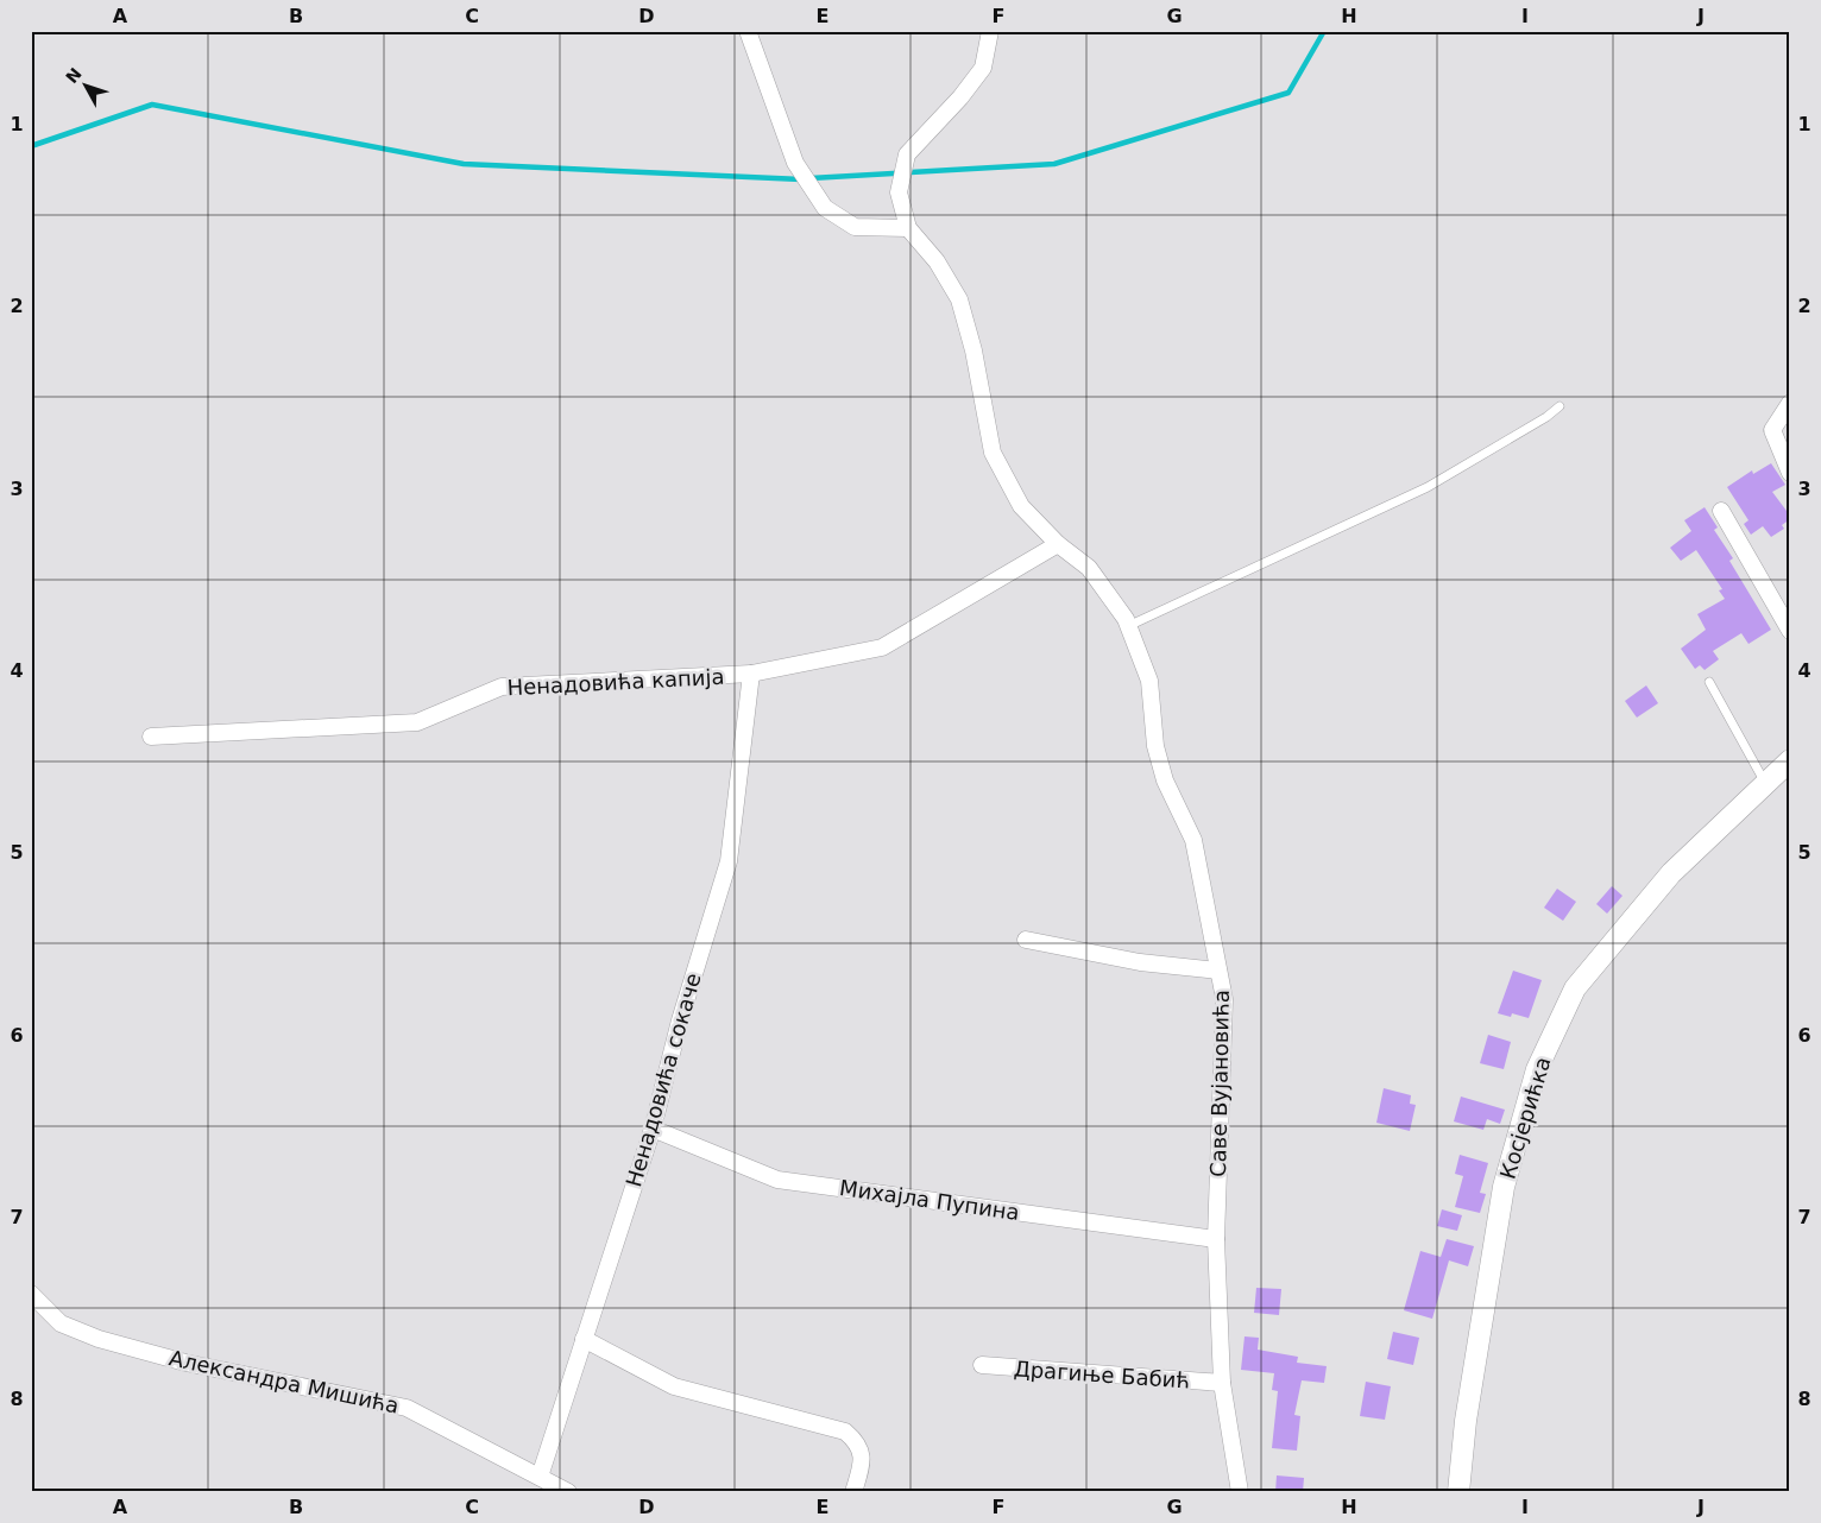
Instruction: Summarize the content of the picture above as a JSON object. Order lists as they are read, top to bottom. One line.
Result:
{"streets":{"street":["Ненадовића капија","Ненадовића сокаче","Саве Вујановића","Косјерићка","Михајла Пупина","Драгиње Бабић","Александра Мишића"]},"crossings":[["Ненадовића капија","Ненадовића сокаче"],["Ненадовића капија","Саве Вујановића"],["Ненадовића сокаче","Михајла Пупина"],["Ненадовића сокаче","Александра Мишића"],["Саве Вујановића","Михајла Пупина"],["Саве Вујановића","Драгиње Бабић"]],"north":"top left","grid":{"columns":["A","B","C","D","E","F","G","H","I","J"],"rows":["1","2","3","4","5","6","7","8"]}}
